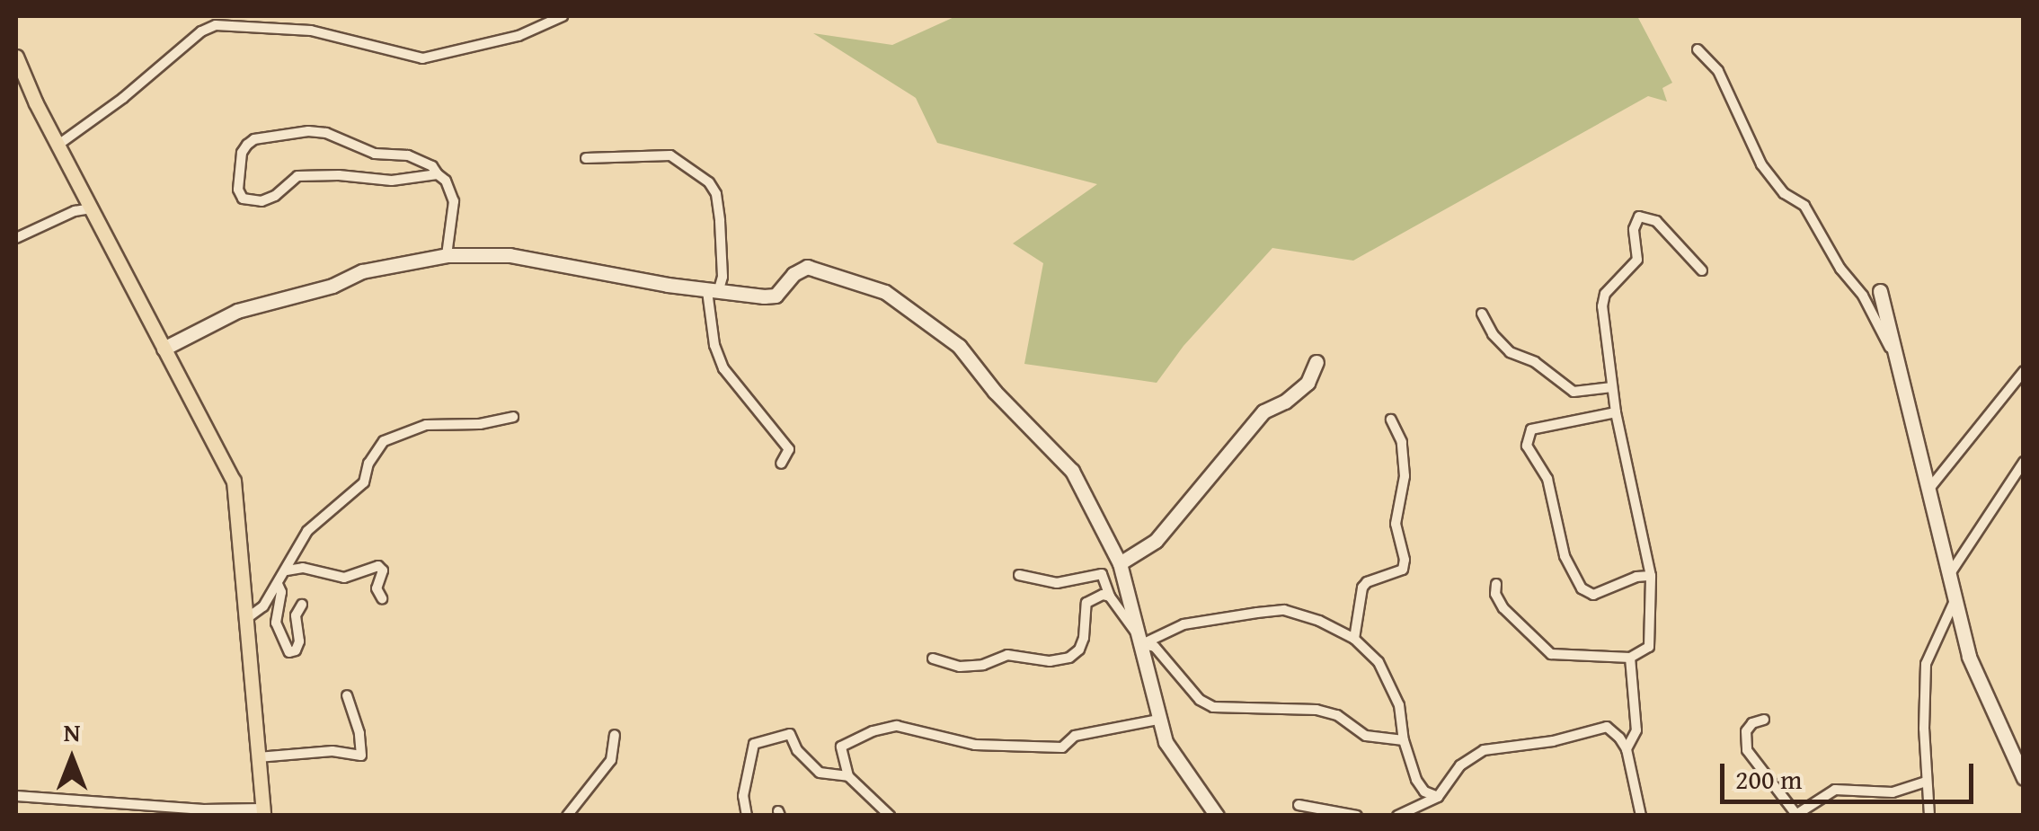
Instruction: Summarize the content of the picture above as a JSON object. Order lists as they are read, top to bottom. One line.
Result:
{"scale_bar":"200 m","north":"top"}
